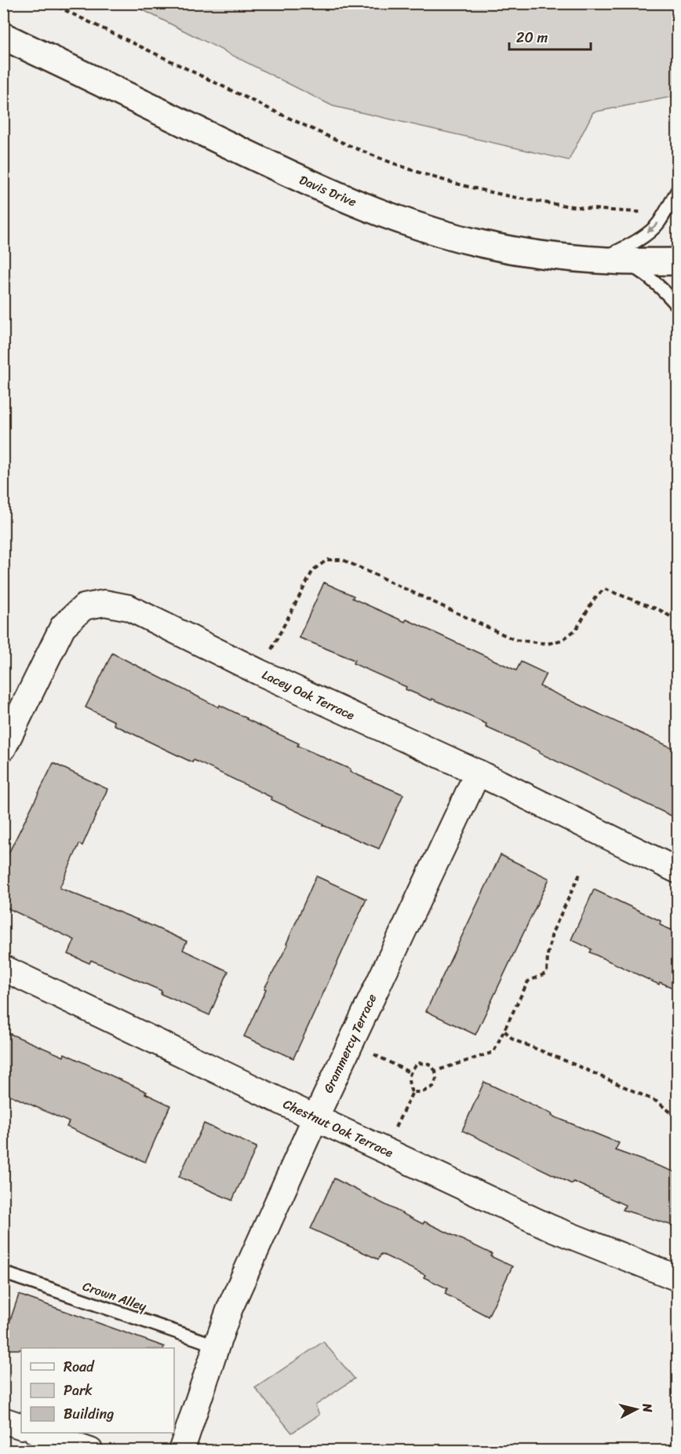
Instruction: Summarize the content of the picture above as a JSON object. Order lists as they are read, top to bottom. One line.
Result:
{"streets":{"street":["Davis Drive","Lacey Oak Terrace","Grammercy Terrace","Chestnut Oak Terrace"],"lane":["Crown Alley"]},"crossings":[["Lacey Oak Terrace","Grammercy Terrace"],["Grammercy Terrace","Chestnut Oak Terrace"],["Grammercy Terrace","Crown Alley"]],"legend":["Road","Park","Building"],"scale_bar":"20 m","north":"right"}
